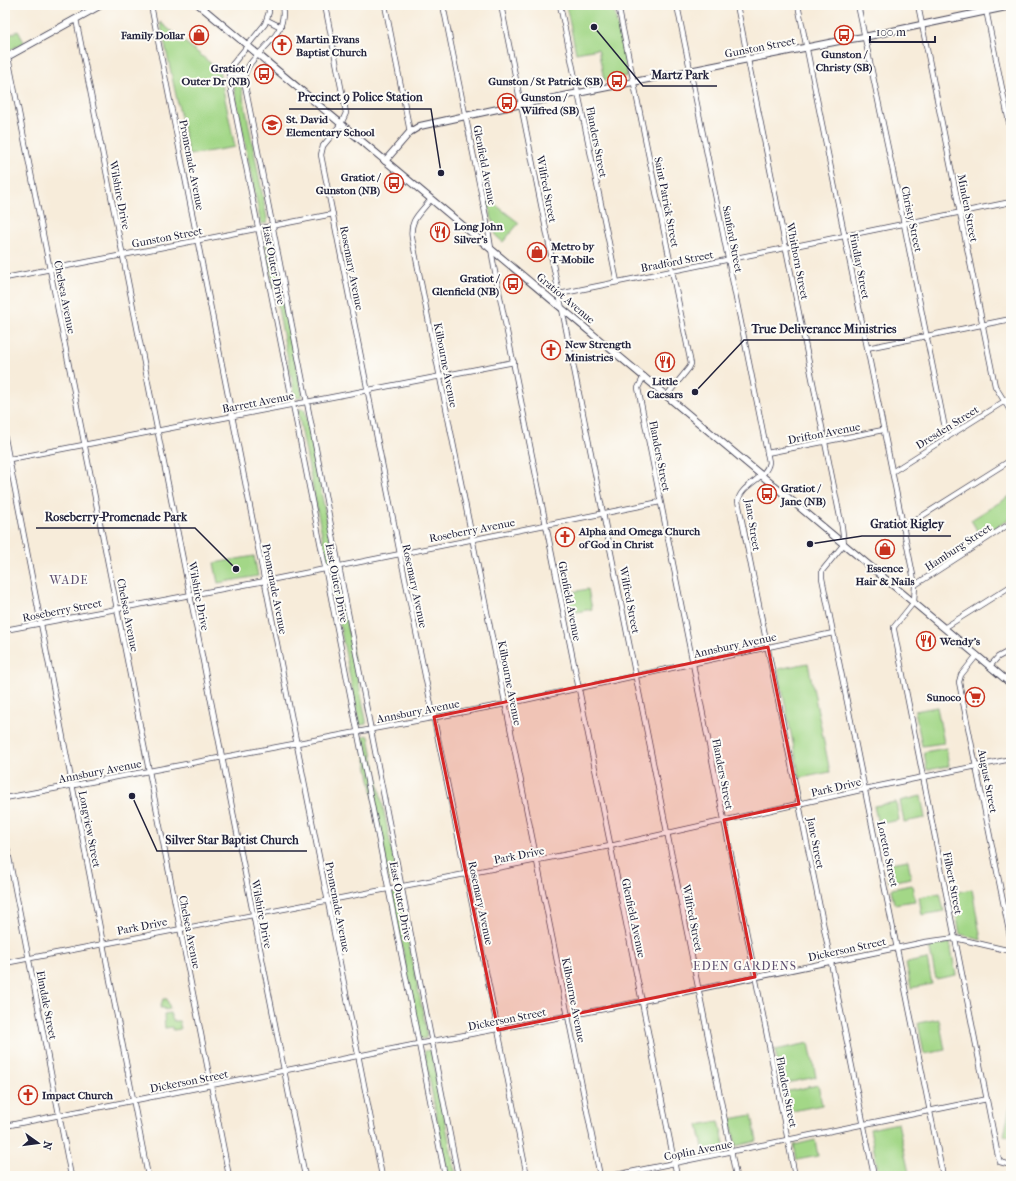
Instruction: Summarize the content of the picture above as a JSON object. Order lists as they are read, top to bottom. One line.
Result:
{"streets":{"main road":["Gunston Street","Gratiot Avenue"],"street":["Flanders Street","Promenade Avenue","Glenfield Avenue","Wilfred Street","Wilshire Drive","Saint Patrick Street","Minden Street","Christy Street","Sanford Street","Bradford Street","Whithorn Street","East Outer Drive","Findlay Street","Rosemary Avenue","Chelsea Avenue","Kilbourne Avenue","Barrett Avenue","Dresden Street","Drifton Avenue","Jane Street","Roseberry Avenue","Hamburg Street","Roseberry Street","Annsbury Avenue","August Street","Park Drive","Longview Street","Loretto Street","Filbert Street","Dickerson Street","Elmdale Street","Coplin Avenue"]},"crossings":[["Gunston Street","Flanders Street"],["Gunston Street","Promenade Avenue"],["Gunston Street","Glenfield Avenue"],["Gunston Street","Wilfred Street"],["Gunston Street","Wilshire Drive"],["Gunston Street","Saint Patrick Street"],["Gunston Street","Minden Street"],["Gunston Street","Christy Street"],["Gunston Street","Sanford Street"],["Gunston Street","Whithorn Street"],["Gunston Street","East Outer Drive"],["Gunston Street","Findlay Street"],["Gunston Street","Rosemary Avenue"],["Gunston Street","Chelsea Avenue"],["Gunston Street","Gratiot Avenue"],["Flanders Street","Bradford Street"],["Flanders Street","Gratiot Avenue"],["Flanders Street","Roseberry Avenue"],["Flanders Street","Annsbury Avenue"],["Flanders Street","Park Drive"],["Flanders Street","Dickerson Street"],["Flanders Street","Coplin Avenue"],["Promenade Avenue","Barrett Avenue"],["Promenade Avenue","Roseberry Avenue"],["Promenade Avenue","Roseberry Street"],["Promenade Avenue","Annsbury Avenue"],["Promenade Avenue","Park Drive"],["Promenade Avenue","Dickerson Street"],["Glenfield Avenue","Gratiot Avenue"],["Glenfield Avenue","Barrett Avenue"],["Glenfield Avenue","Roseberry Avenue"],["Glenfield Avenue","Annsbury Avenue"],["Glenfield Avenue","Park Drive"],["Glenfield Avenue","Dickerson Street"],["Glenfield Avenue","Coplin Avenue"],["Wilfred Street","Bradford Street"],["Wilfred Street","Gratiot Avenue"],["Wilfred Street","Roseberry Avenue"],["Wilfred Street","Annsbury Avenue"],["Wilfred Street","Park Drive"],["Wilfred Street","Dickerson Street"],["Wilfred Street","Coplin Avenue"],["Wilshire Drive","Barrett Avenue"],["Wilshire Drive","Roseberry Street"],["Wilshire Drive","Annsbury Avenue"],["Wilshire Drive","Park Drive"],["Wilshire Drive","Dickerson Street"],["Saint Patrick Street","Bradford Street"],["Saint Patrick Street","Gratiot Avenue"],["Minden Street","Bradford Street"],["Minden Street","Dresden Street"],["Christy Street","Bradford Street"],["Christy Street","Dresden Street"],["Sanford Street","Bradford Street"],["Sanford Street","Gratiot Avenue"],["Sanford Street","Drifton Avenue"],["Sanford Street","Jane Street"],["Bradford Street","Whithorn Street"],["Bradford Street","Findlay Street"],["Whithorn Street","Gratiot Avenue"],["Whithorn Street","Drifton Avenue"],["Whithorn Street","Loretto Street"],["East Outer Drive","Barrett Avenue"],["East Outer Drive","Roseberry Avenue"],["East Outer Drive","Annsbury Avenue"],["East Outer Drive","Park Drive"],["East Outer Drive","Dickerson Street"],["Findlay Street","Gratiot Avenue"],["Findlay Street","Dresden Street"],["Findlay Street","Drifton Avenue"],["Findlay Street","Hamburg Street"],["Findlay Street","Filbert Street"],["Rosemary Avenue","Gratiot Avenue"],["Rosemary Avenue","Barrett Avenue"],["Rosemary Avenue","Roseberry Avenue"],["Rosemary Avenue","Annsbury Avenue"],["Rosemary Avenue","Park Drive"],["Rosemary Avenue","Dickerson Street"],["Chelsea Avenue","Barrett Avenue"],["Chelsea Avenue","Roseberry Street"],["Chelsea Avenue","Annsbury Avenue"],["Chelsea Avenue","Park Drive"],["Chelsea Avenue","Dickerson Street"],["Gratiot Avenue","Kilbourne Avenue"],["Gratiot Avenue","Jane Street"],["Gratiot Avenue","August Street"],["Gratiot Avenue","Loretto Street"],["Gratiot Avenue","Filbert Street"],["Kilbourne Avenue","Barrett Avenue"],["Kilbourne Avenue","Roseberry Avenue"],["Kilbourne Avenue","Annsbury Avenue"],["Kilbourne Avenue","Park Drive"],["Kilbourne Avenue","Dickerson Street"],["Barrett Avenue","Longview Street"],["Jane Street","Annsbury Avenue"],["Jane Street","Park Drive"],["Jane Street","Dickerson Street"],["Jane Street","Coplin Avenue"],["Roseberry Avenue","Roseberry Street"],["Roseberry Street","Longview Street"],["Annsbury Avenue","Longview Street"],["Annsbury Avenue","Loretto Street"],["August Street","Park Drive"],["Park Drive","Longview Street"],["Park Drive","Loretto Street"],["Park Drive","Filbert Street"],["Park Drive","Elmdale Street"],["Longview Street","Dickerson Street"],["Loretto Street","Dickerson Street"],["Filbert Street","Dickerson Street"],["Dickerson Street","Elmdale Street"]],"districts":["WADE","EDEN GARDENS"],"places":{"other":["Martz Park","Precinct 9 Police Station","True Deliverance Ministries","Gratiot Rigley","Roseberry-Promenade Park","Silver Star Baptist Church"],"shop":["Family Dollar","Metro by T-Mobile","Essence Hair & Nails"],"bus stop":["Gunston / Christy (SB)","Gratiot / Outer Dr (NB)","Gunston / St Patrick (SB)","Gunston / Wilfred (SB)","Gratiot / Gunston (NB)","Gratiot / Glenfield (NB)","Gratiot / Jane (NB)"],"church":["Martin Evans Baptist Church","New Strength Ministries","Alpha and Omega Church of God in Christ","Impact Church"],"school or university":["St. David Elementary School"],"restaurant":["Long John Silver's","Little Caesars","Wendy's"],"supermarket":["Sunoco"]},"scale_bar":"100 m","north":"right"}
